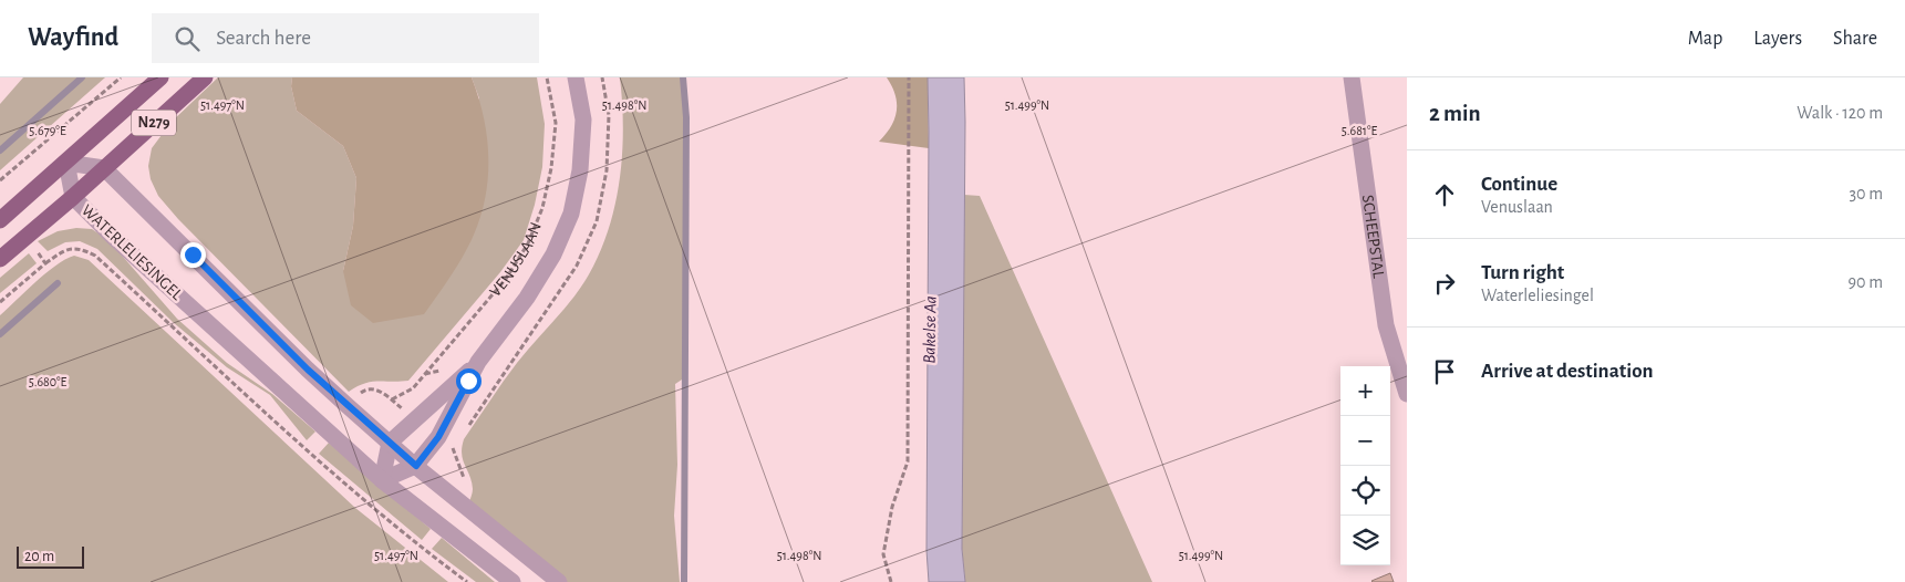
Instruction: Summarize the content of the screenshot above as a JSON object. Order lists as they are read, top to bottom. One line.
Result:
{"streets":{"main road":["N279"],"street":["SCHEEPSTAL","WATERLELIESINGEL","VENUSLAAN"]},"crossings":[["N279","WATERLELIESINGEL"],["WATERLELIESINGEL","VENUSLAAN"]],"water":["Bakelse Aa"],"scale_bar":"20 m","page":{"header":"Wayfind","search":"Search here","nav":["Map","Layers","Share"],"heading":["2 min","Walk · 120 m"],"list":[["Continue","Venuslaan","30 m"],["Turn right","Waterleliesingel","90 m"],"Arrive at destination"],"map_buttons":["+","−"],"scale":"20 m"},"coordinates":["51.497°N","51.498°N","51.499°N","5.681°E","5.679°E","5.680°E"]}
